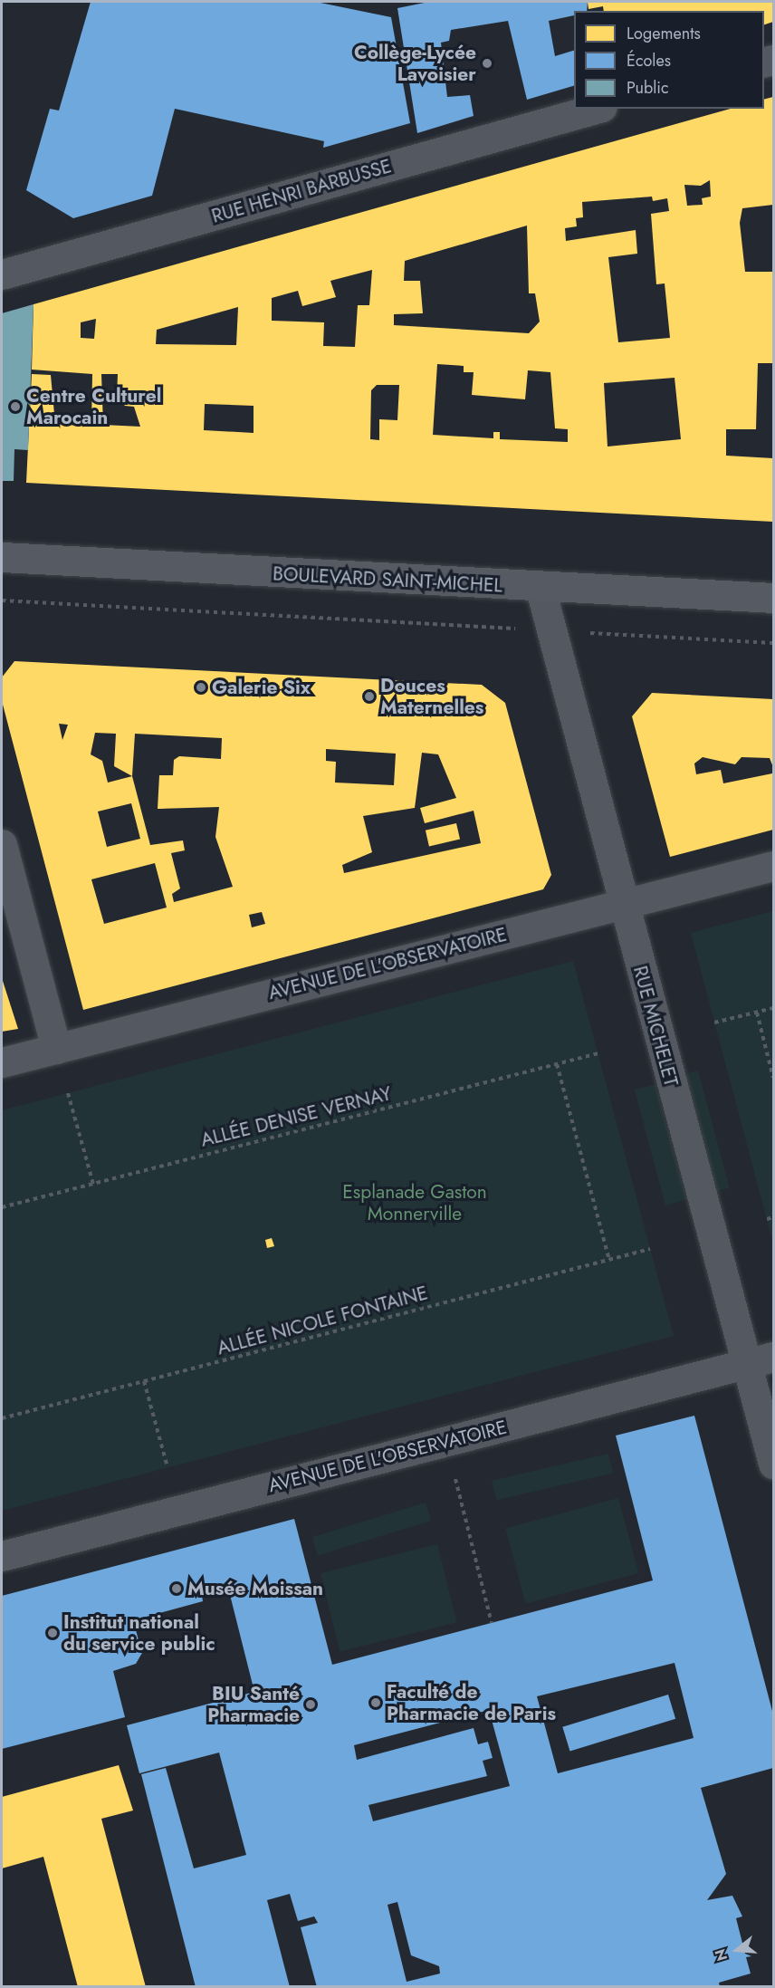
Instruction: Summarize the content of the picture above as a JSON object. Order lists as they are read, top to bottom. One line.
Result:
{"streets":{"main road":["BOULEVARD SAINT-MICHEL"],"street":["RUE HENRI BARBUSSE","AVENUE DE L'OBSERVATOIRE","RUE MICHELET"],"path":["ALLÉE DENISE VERNAY","ALLÉE NICOLE FONTAINE"]},"crossings":[["BOULEVARD SAINT-MICHEL","RUE MICHELET"],["AVENUE DE L'OBSERVATOIRE","RUE MICHELET"]],"parks":["Esplanade Gaston Monnerville"],"places":["Collège-Lycée Lavoisier","Centre Culturel Marocain","Galerie Six","Douces Maternelles","Musée Moissan","Institut national du service public","Faculté de Pharmacie de Paris","BIU Santé Pharmacie"],"legend":["Logements","Écoles","Public"],"north":"left"}
